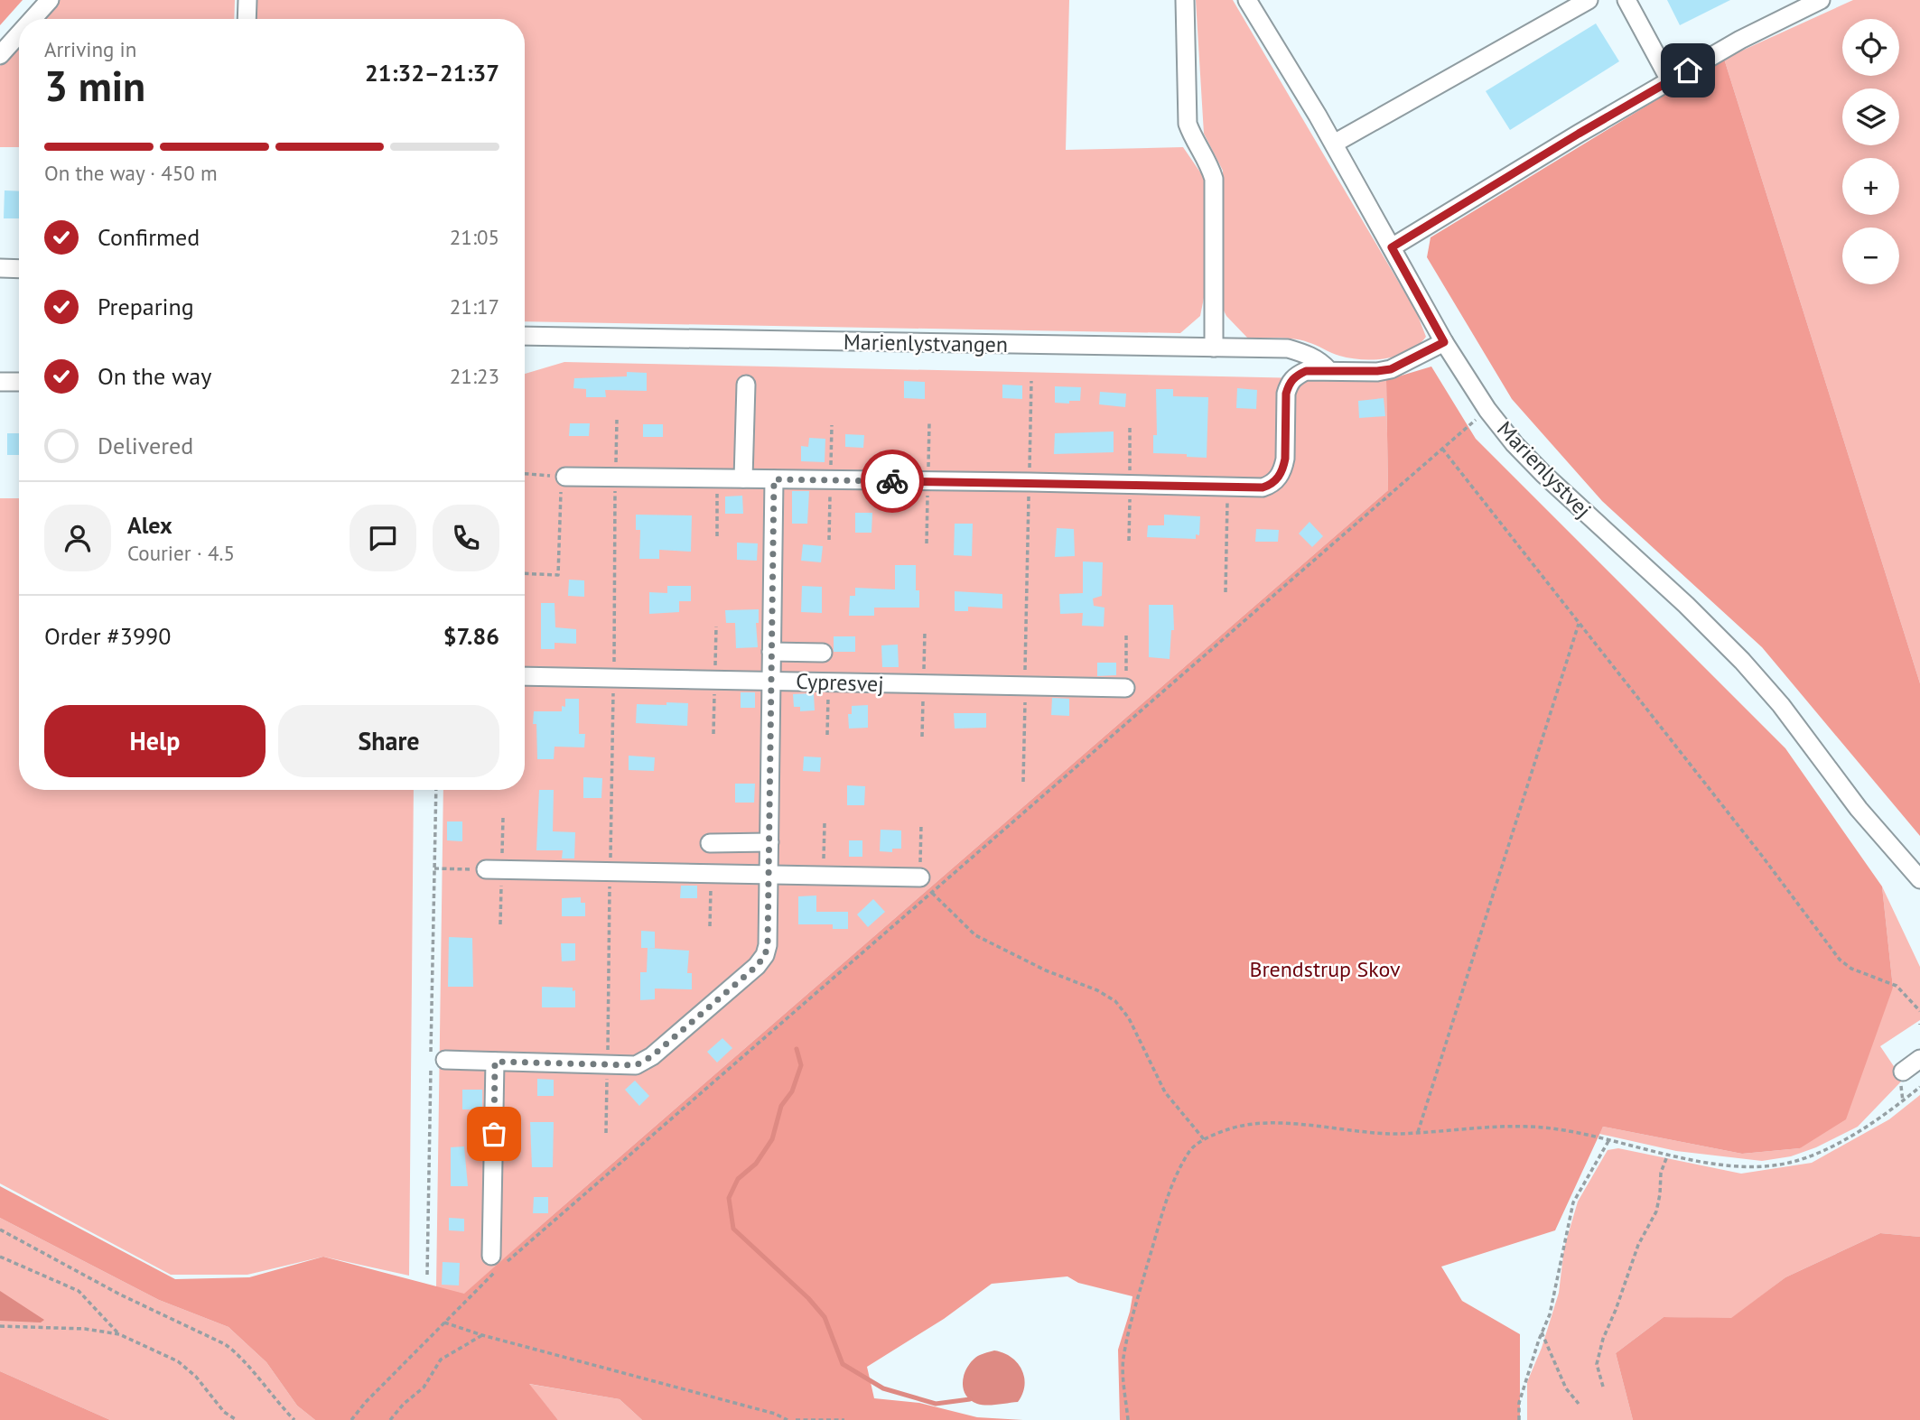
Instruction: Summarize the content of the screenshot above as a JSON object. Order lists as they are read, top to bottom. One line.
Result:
{"streets":{"street":["Marienlystvangen","Marienlystvej","Cypresvej"]},"parks":["Brendstrup Skov"],"page":{"map_buttons":["+","−"],"heading":["3 min","Arriving in","21:32–21:37"],"panel":["Alex","Courier · 4.5","Order #3990","$7.86"],"bar":"On the way · 450 m","list":[["Confirmed","21:05"],["Preparing","21:17"],["On the way","21:23"],"Delivered"],"buttons":["Help","Share"]}}
